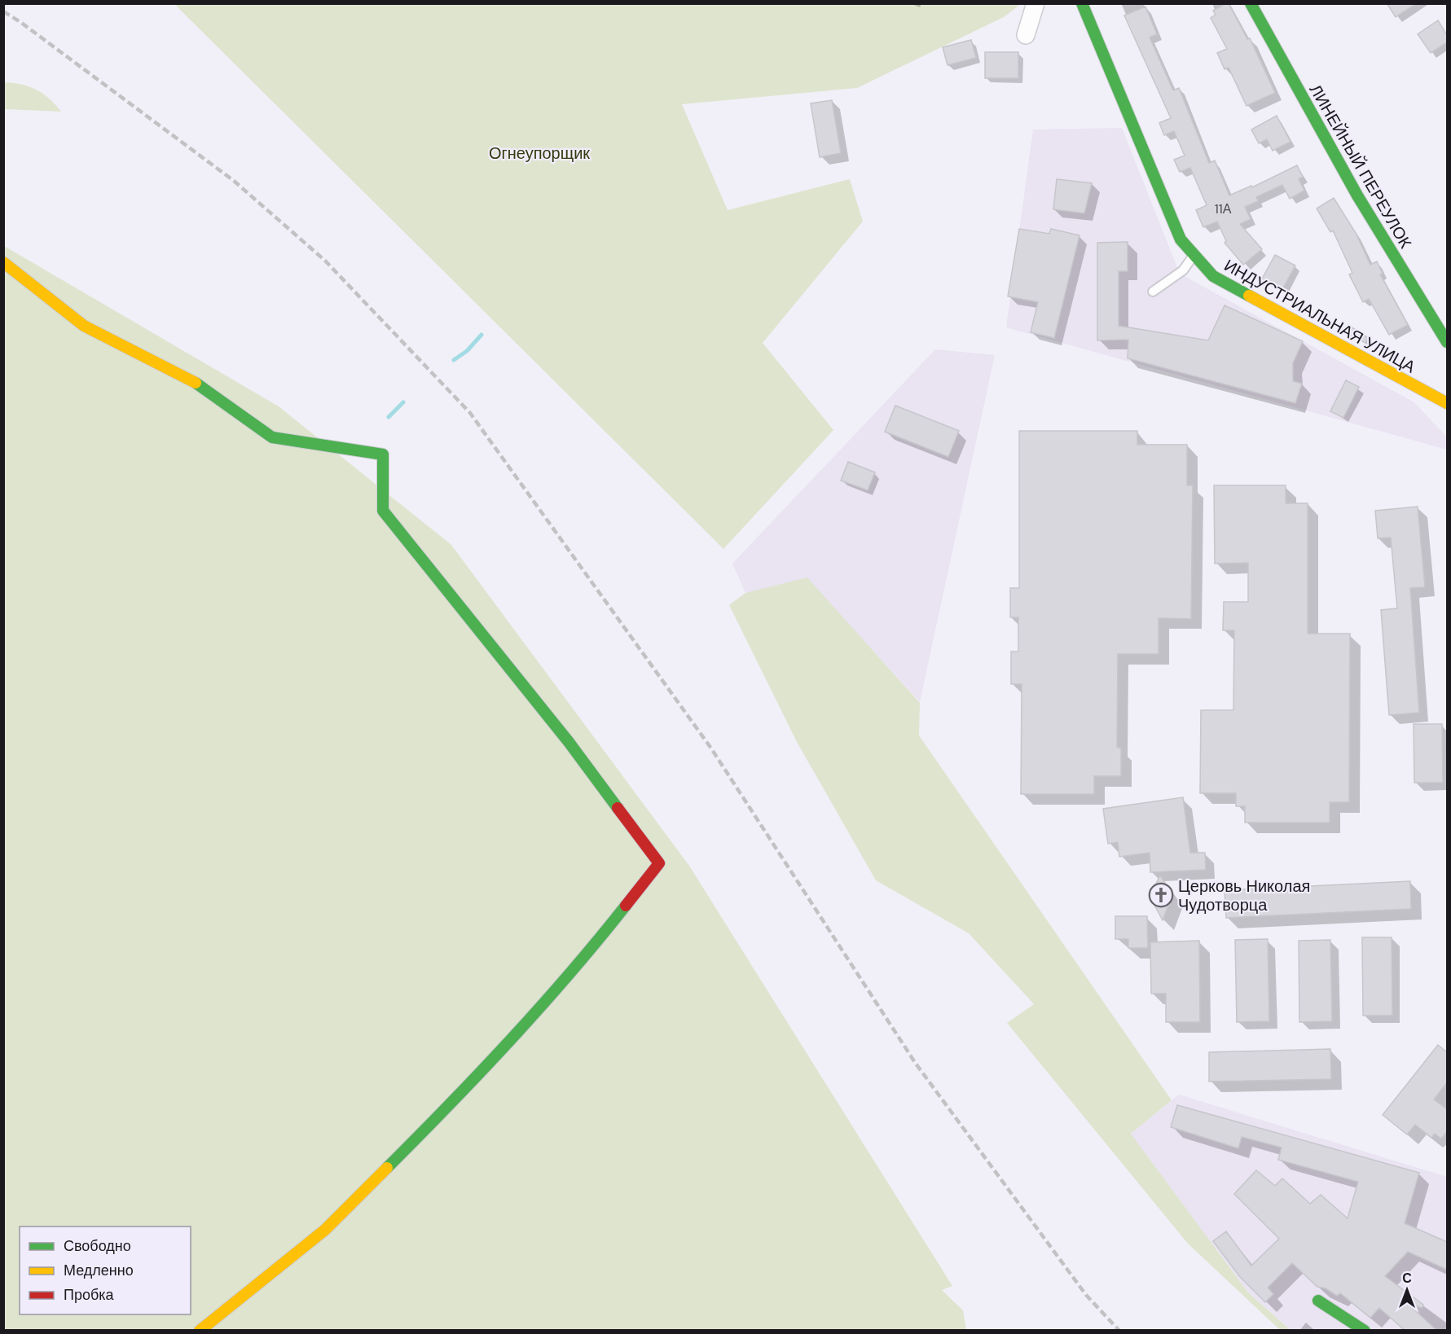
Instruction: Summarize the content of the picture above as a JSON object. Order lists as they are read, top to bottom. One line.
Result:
{"streets":{"street":["ЛИНЕЙНЫЙ ПЕРЕУЛОК","ИНДУСТРИАЛЬНАЯ УЛИЦА"]},"parks":["Огнеупорщик"],"places":{"church":["Церковь Николая Чудотворца"]},"house_numbers":["11А"],"legend":["Свободно","Медленно","Пробка"],"north":"top"}
